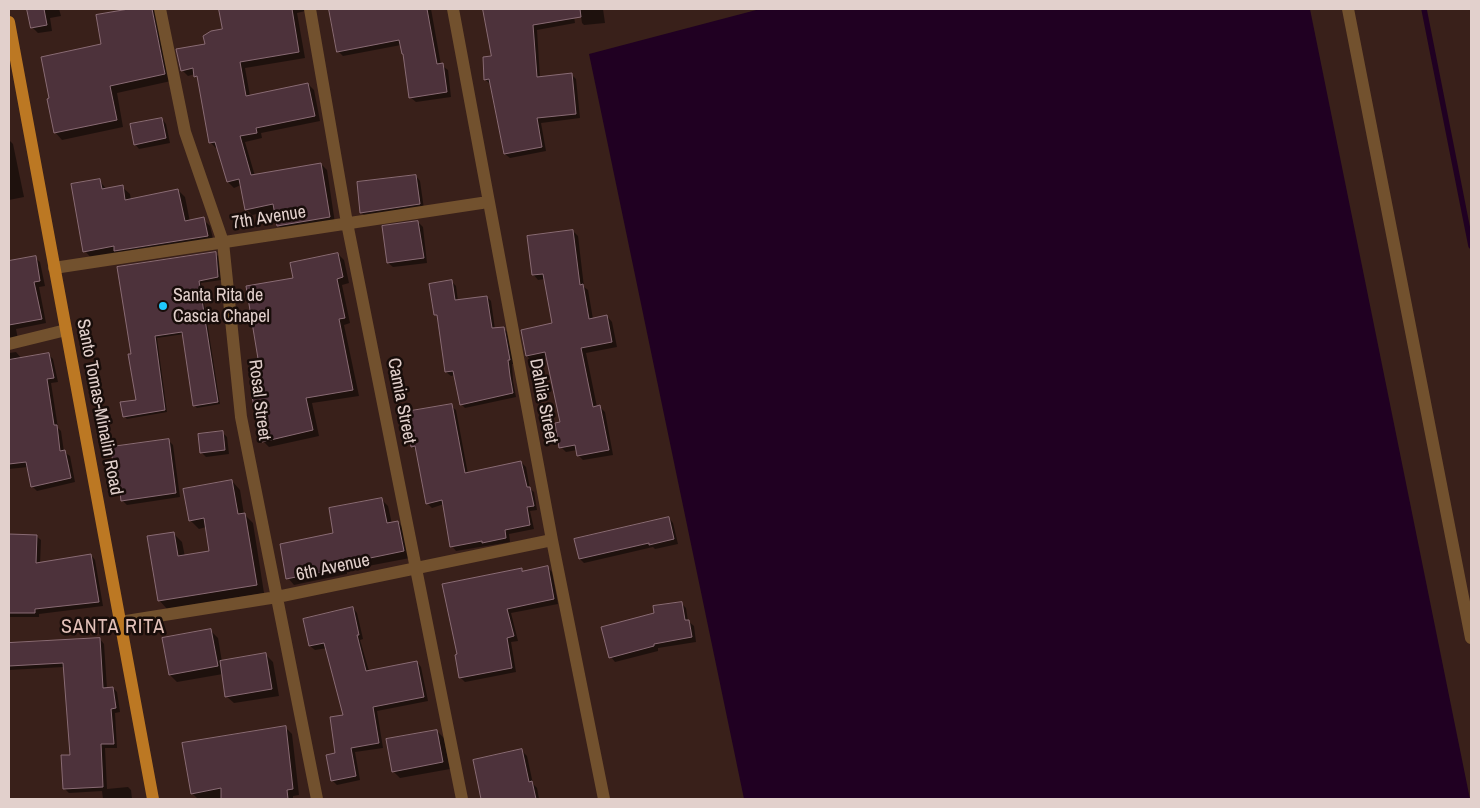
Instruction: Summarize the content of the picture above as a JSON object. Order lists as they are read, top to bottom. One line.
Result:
{"streets":{"main road":["Santo Tomas-Minalin Road"],"street":["7th Avenue","Rosal Street","Camia Street","Dahlia Street","6th Avenue"]},"crossings":[["7th Avenue","Rosal Street"],["7th Avenue","Camia Street"],["7th Avenue","Dahlia Street"],["7th Avenue","Santo Tomas-Minalin Road"],["Rosal Street","6th Avenue"],["Camia Street","6th Avenue"],["Dahlia Street","6th Avenue"],["Santo Tomas-Minalin Road","6th Avenue"]],"districts":["SANTA RITA"],"places":["Santa Rita de Cascia Chapel"]}
